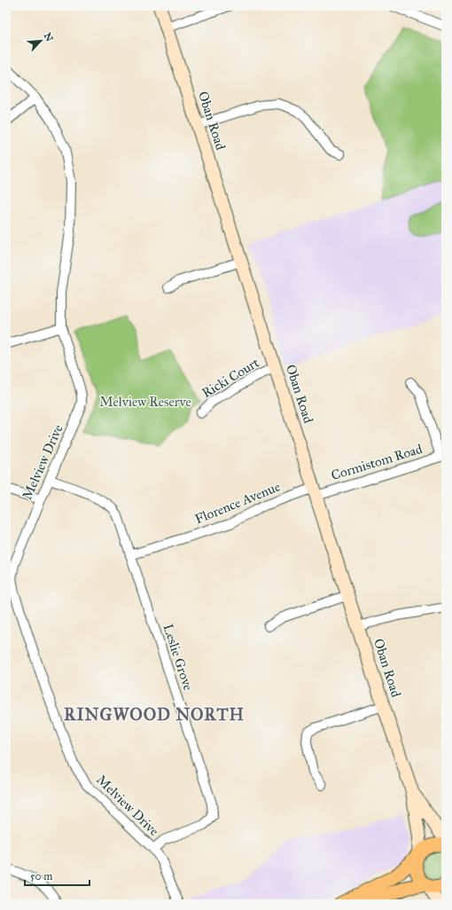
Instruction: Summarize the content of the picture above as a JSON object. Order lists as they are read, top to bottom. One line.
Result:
{"streets":{"street":["Oban Road","Ricki Court","Melview Drive","Cormistom Road","Florence Avenue","Leslie Grove"]},"crossings":[["Oban Road","Ricki Court"],["Oban Road","Cormistom Road"],["Oban Road","Florence Avenue"],["Melview Drive","Leslie Grove"],["Cormistom Road","Florence Avenue"],["Florence Avenue","Leslie Grove"]],"districts":["RINGWOOD NORTH"],"parks":["Melview Reserve"],"scale_bar":"50 m","north":"top right"}
